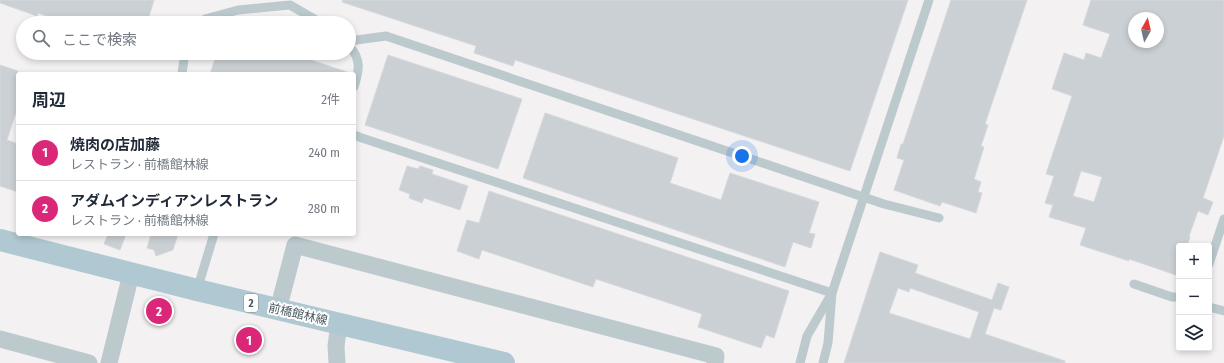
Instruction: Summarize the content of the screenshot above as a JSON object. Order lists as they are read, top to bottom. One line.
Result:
{"streets":{"main road":["2","前橋館林線"]},"north":"top","page":{"search":"ここで検索","heading":["周辺","2件"],"list":[{"mark":"1","name":"焼肉の店加藤","note":"レストラン · 前橋館林線","value":"240 m"},{"mark":"2","name":"アダムインディアンレストラン","note":"レストラン · 前橋館林線","value":"280 m"}],"map_buttons":["+","−"],"pins":["2","1"]}}
